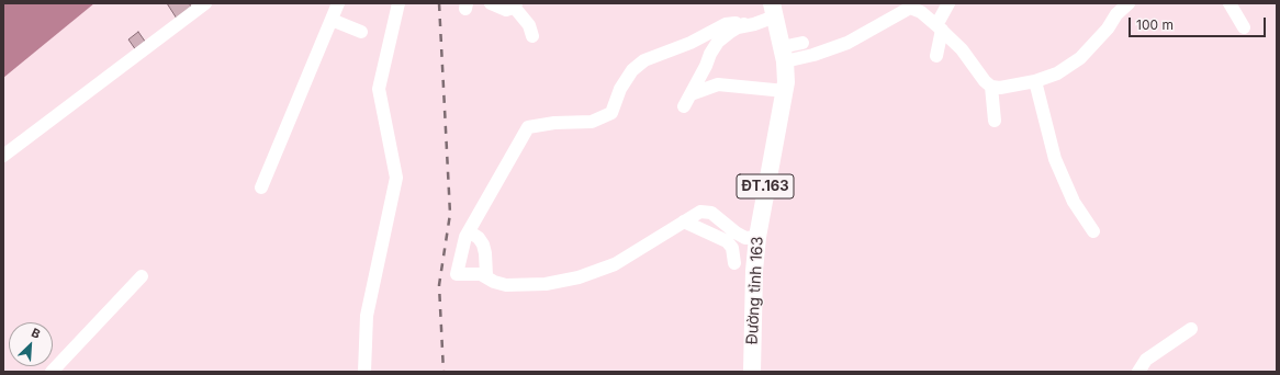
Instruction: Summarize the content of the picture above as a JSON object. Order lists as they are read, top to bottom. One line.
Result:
{"streets":{"main road":["ĐT.163","Đường tỉnh 163"]},"scale_bar":"100 m","north":"top right"}
